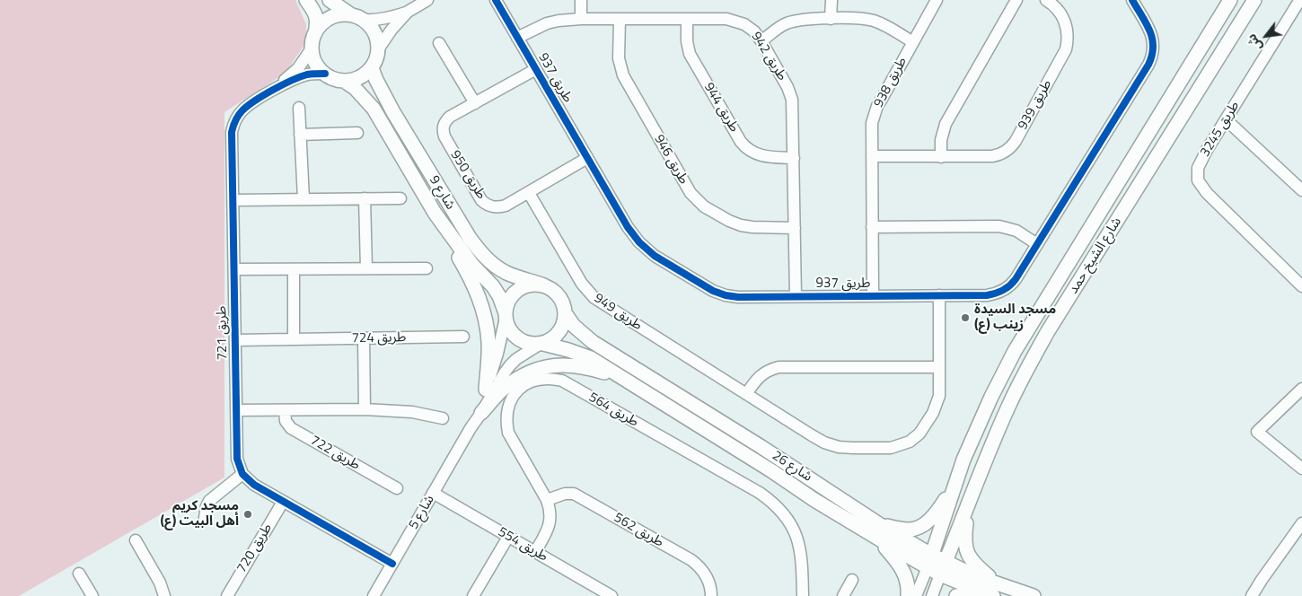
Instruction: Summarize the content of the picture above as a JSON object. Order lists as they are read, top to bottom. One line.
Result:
{"streets":{"main road":["شارع 9","شارع الشيخ حمد","شارع 26"],"street":["طريق 942","طريق 937","طريق 938","طريق 939","طريق 944","طريق 3245","طريق 946","طريق 950","طريق 949","طريق 721","طريق 724","طريق 564","طريق 722","شارع 5","طريق 562","طريق 554","طريق 720"]},"crossings":[["طريق 942","طريق 937"],["طريق 942","طريق 944"],["طريق 942","طريق 946"],["طريق 937","طريق 938"],["طريق 937","طريق 950"],["طريق 937","طريق 949"],["طريق 938","طريق 939"],["طريق 950","طريق 949"],["شارع 9","طريق 721"],["شارع 9","شارع 26"],["شارع 9","شارع 5"],["شارع الشيخ حمد","شارع 26"],["طريق 721","طريق 724"],["طريق 564","طريق 562"],["طريق 564","طريق 554"],["شارع 26","شارع 5"],["شارع 5","طريق 554"]],"places":["مسجد السيدة زينب (ع)","مسجد كريم أهل البيت (ع)"],"north":"bottom left"}
